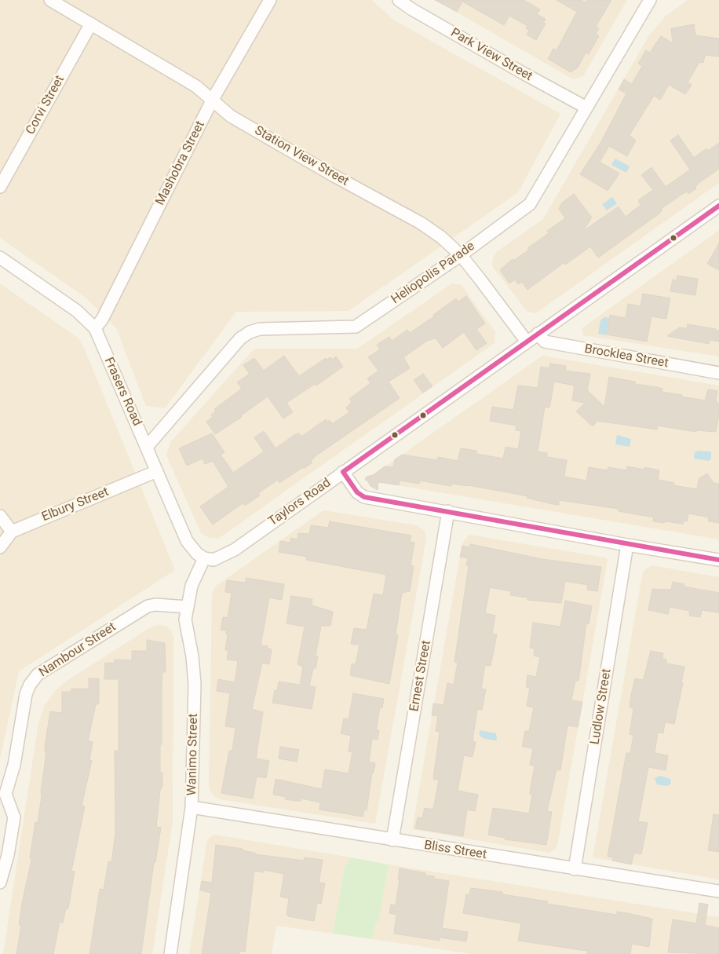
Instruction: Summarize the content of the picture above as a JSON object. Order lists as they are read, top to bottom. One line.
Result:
{"streets":{"street":["Park View Street","Corvi Street","Station View Street","Mashobra Street","Heliopolis Parade","Brocklea Street","Frasers Road","Taylors Road","Elbury Street","Nambour Street","Ernest Street","Ludlow Street","Wanimo Street","Bliss Street"]},"crossings":[["Park View Street","Heliopolis Parade"],["Corvi Street","Station View Street"],["Station View Street","Mashobra Street"],["Station View Street","Heliopolis Parade"],["Station View Street","Taylors Road"],["Mashobra Street","Frasers Road"],["Heliopolis Parade","Frasers Road"],["Brocklea Street","Taylors Road"],["Frasers Road","Taylors Road"],["Frasers Road","Elbury Street"],["Frasers Road","Wanimo Street"],["Taylors Road","Wanimo Street"],["Nambour Street","Wanimo Street"],["Ernest Street","Bliss Street"],["Ludlow Street","Bliss Street"],["Wanimo Street","Bliss Street"]]}
